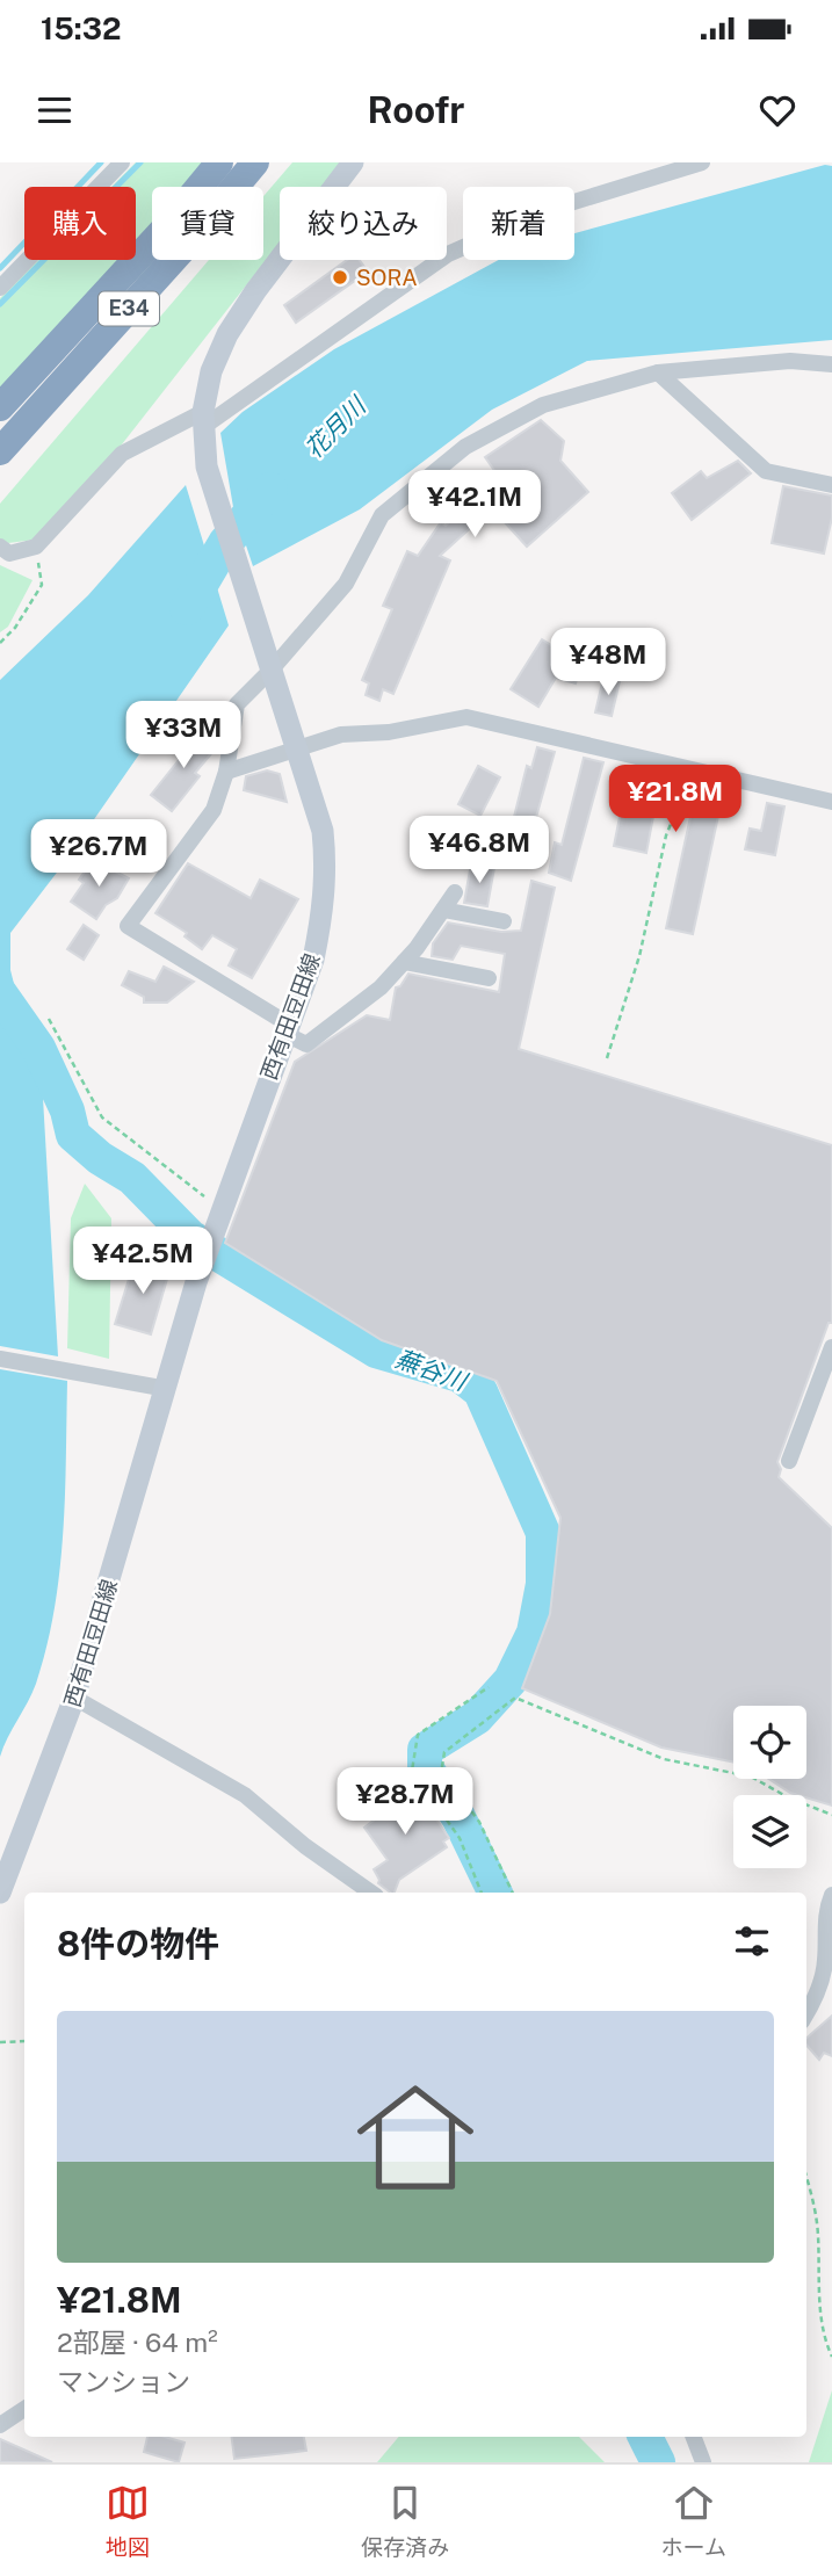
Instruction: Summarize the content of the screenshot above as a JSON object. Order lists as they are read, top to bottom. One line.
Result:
{"streets":{"highway":["E34"],"main road":["西有田豆田線"]},"water":["花月川","蕪谷川"],"places":["SORA"],"page":{"status":"15:32","header":"Roofr","chip":["購入","賃貸","絞り込み","新着"],"price":["¥42.1M","¥48M","¥33M","¥21.8M","¥46.8M","¥26.7M","¥42.5M","¥28.7M"],"heading":"8件の物件","list":[{"name":"¥21.8M","note":"2部屋 · 64 m² · マンション"}],"tabs":["地図","保存済み","ホーム"]}}
